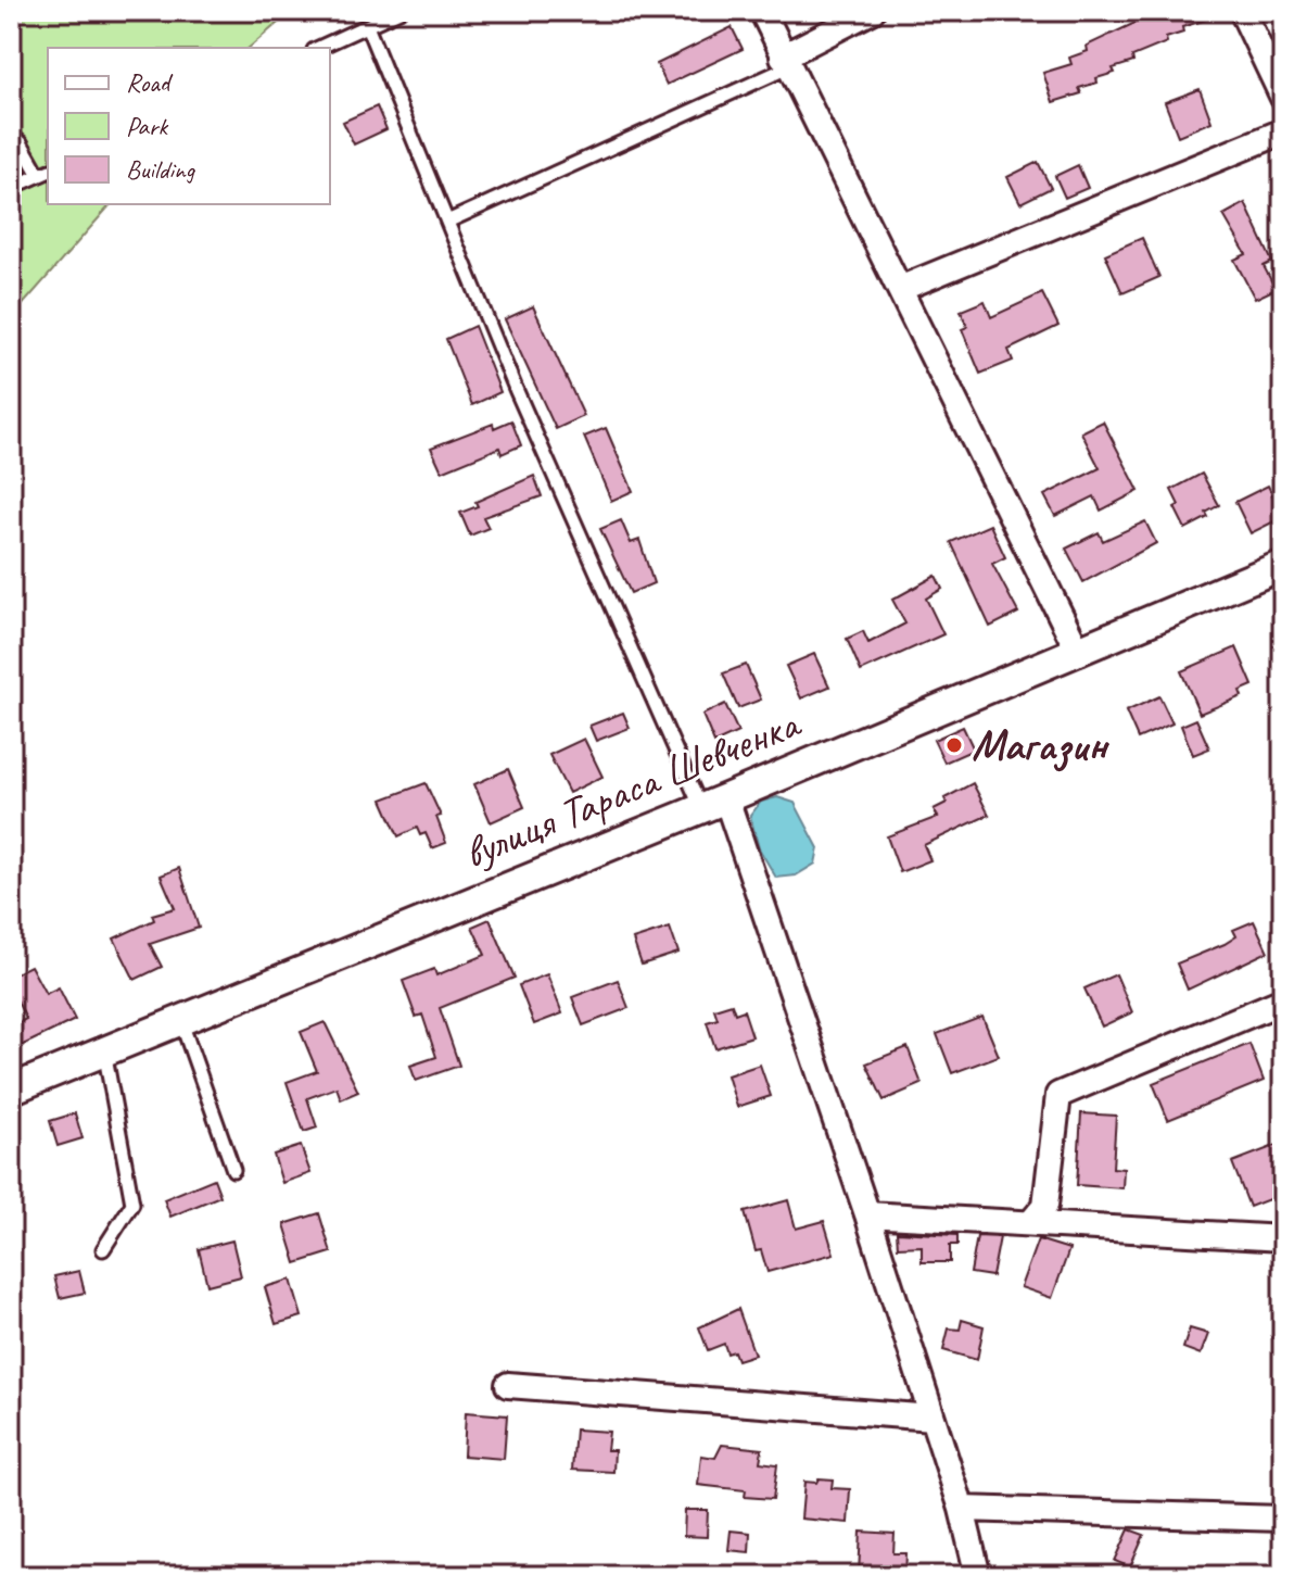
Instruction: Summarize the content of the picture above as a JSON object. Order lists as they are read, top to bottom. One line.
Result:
{"streets":{"street":["вулиця Тараса Шевченка"]},"places":["Магазин"],"legend":["Road","Park","Building"]}
